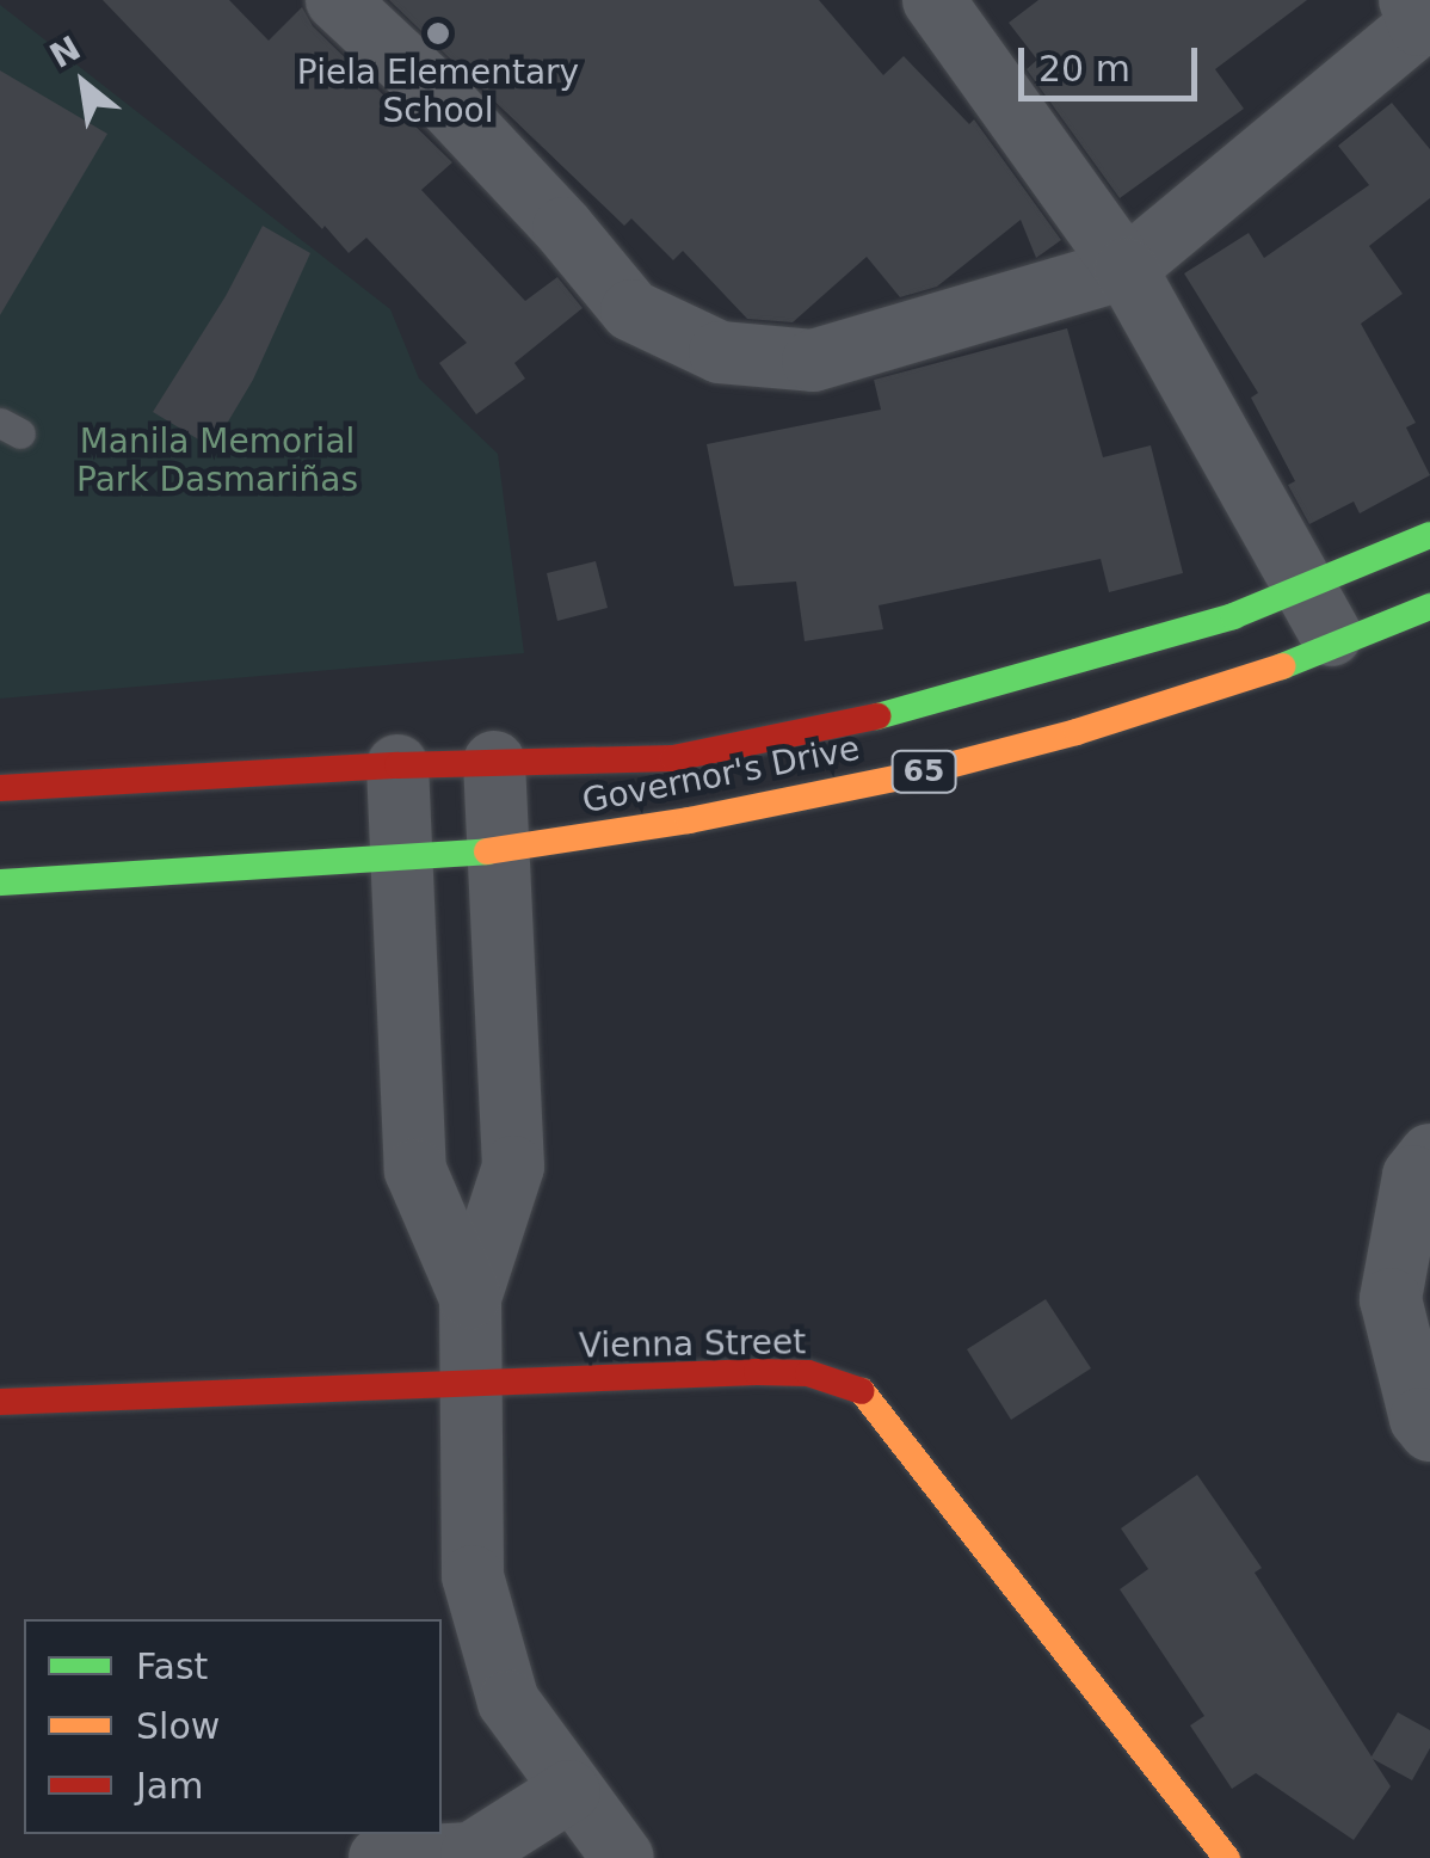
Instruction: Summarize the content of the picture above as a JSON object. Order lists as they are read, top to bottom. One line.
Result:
{"streets":{"main road":["65","Governor's Drive","Vienna Street"]},"parks":["Manila Memorial Park Dasmariñas"],"places":["Piela Elementary School"],"legend":["Fast","Slow","Jam"],"scale_bar":"20 m","north":"top left"}
